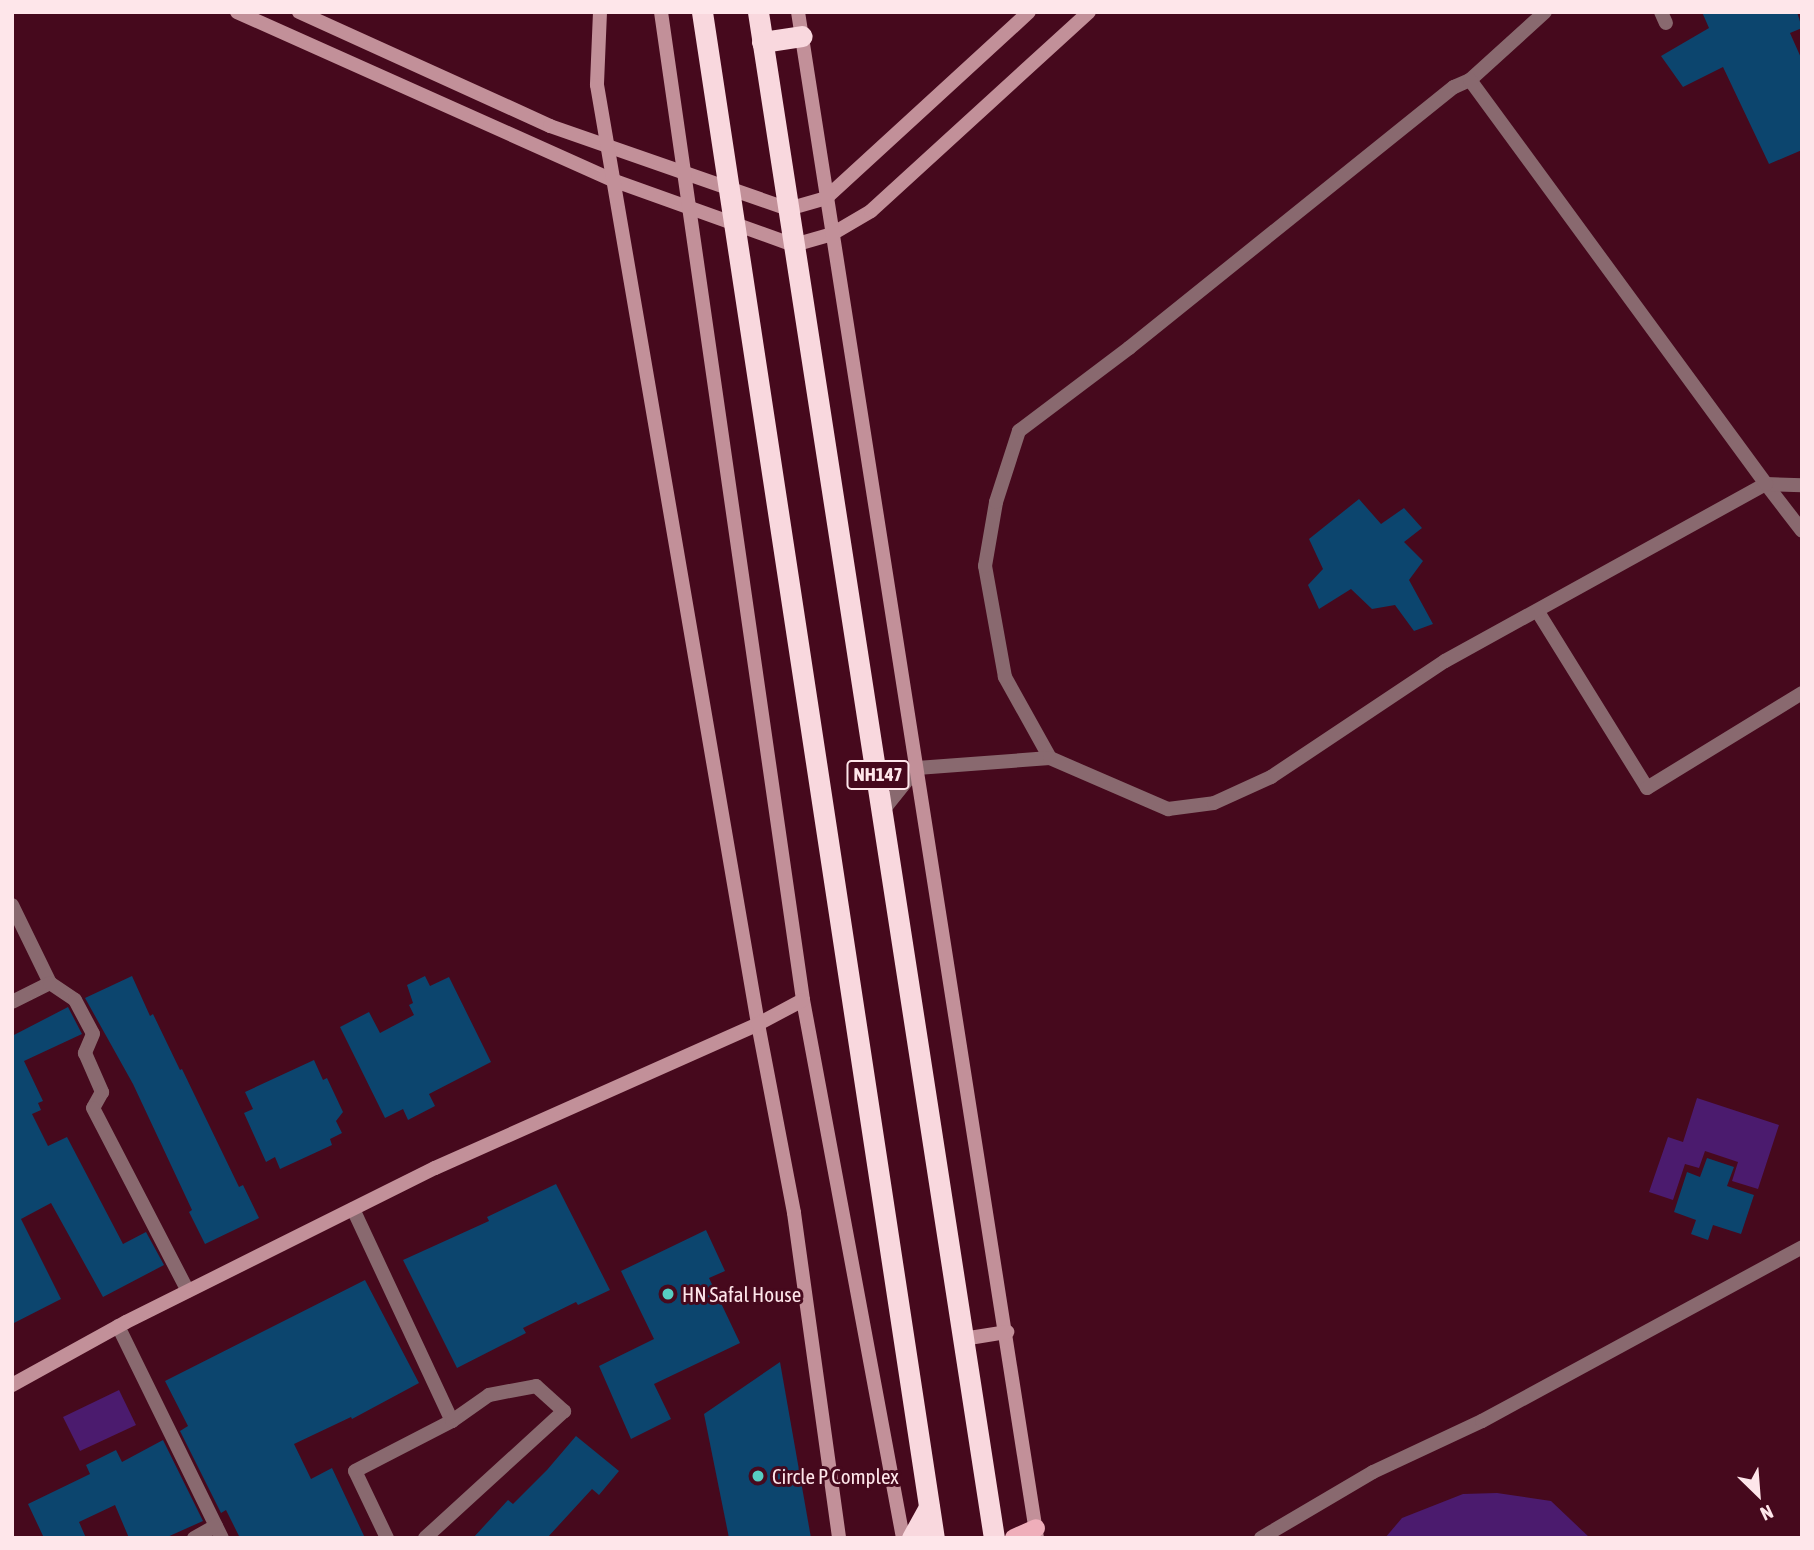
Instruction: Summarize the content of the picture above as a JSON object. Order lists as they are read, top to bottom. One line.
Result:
{"streets":{"highway":["NH147"]},"places":["HN Safal House","Circle P Complex"],"north":"bottom right"}
